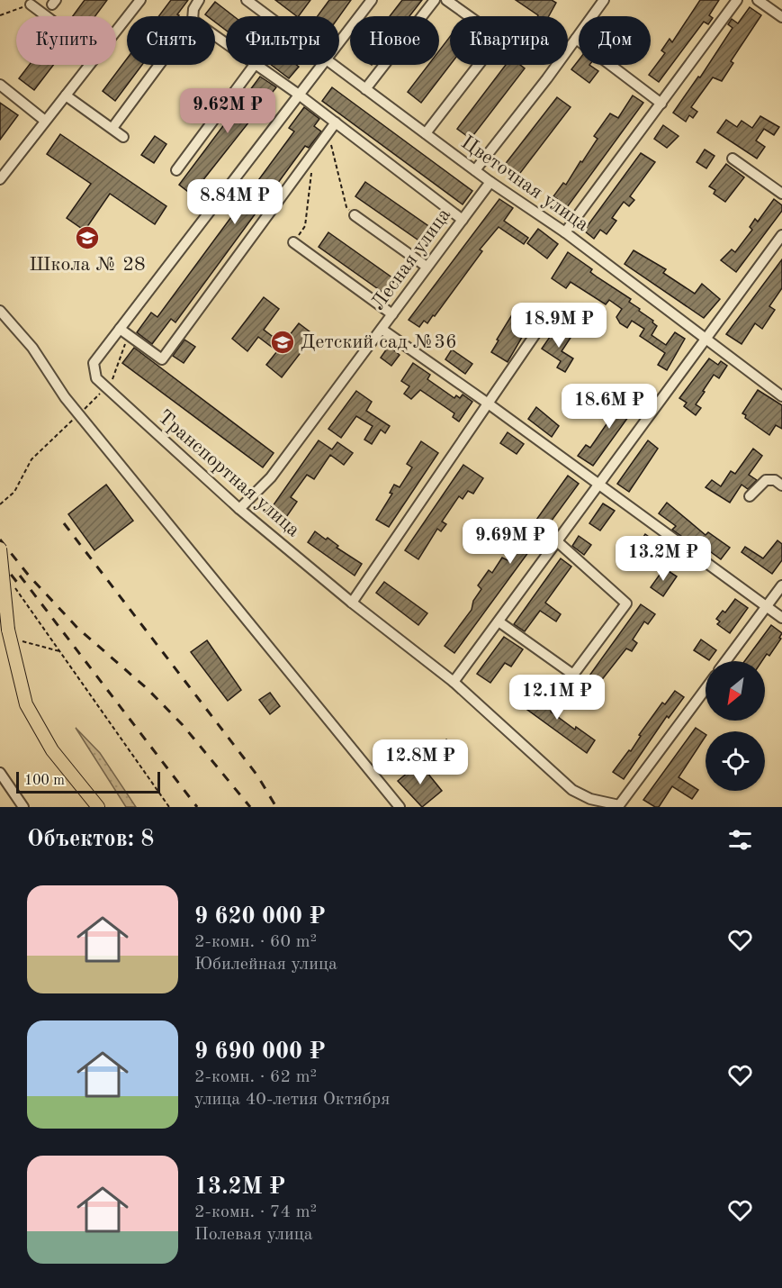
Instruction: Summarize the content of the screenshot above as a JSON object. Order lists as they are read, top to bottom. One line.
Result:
{"streets":{"street":["Цветочная улица","Лесная улица","Транспортная улица"]},"crossings":[["Цветочная улица","Лесная улица"],["Лесная улица","Транспортная улица"]],"places":{"school or university":["Школа № 28","Детский сад №36"]},"scale_bar":"100 m","north":"bottom left","page":{"chip":["Купить","Снять","Фильтры","Новое","Квартира","Дом"],"price":["9.62M ₽","8.84M ₽","18.9M ₽","18.6M ₽","9.69M ₽","13.2M ₽","12.1M ₽","12.8M ₽"],"scale":"100 m","heading":"Объектов: 8","list":[{"name":"9 620 000 ₽","note":"2-комн. · 60 m² · Юбилейная улица"},{"name":"9 690 000 ₽","note":"2-комн. · 62 m² · улица 40-летия Октября"},{"name":"13.2M ₽","note":"2-комн. · 74 m² · Полевая улица"}]}}
